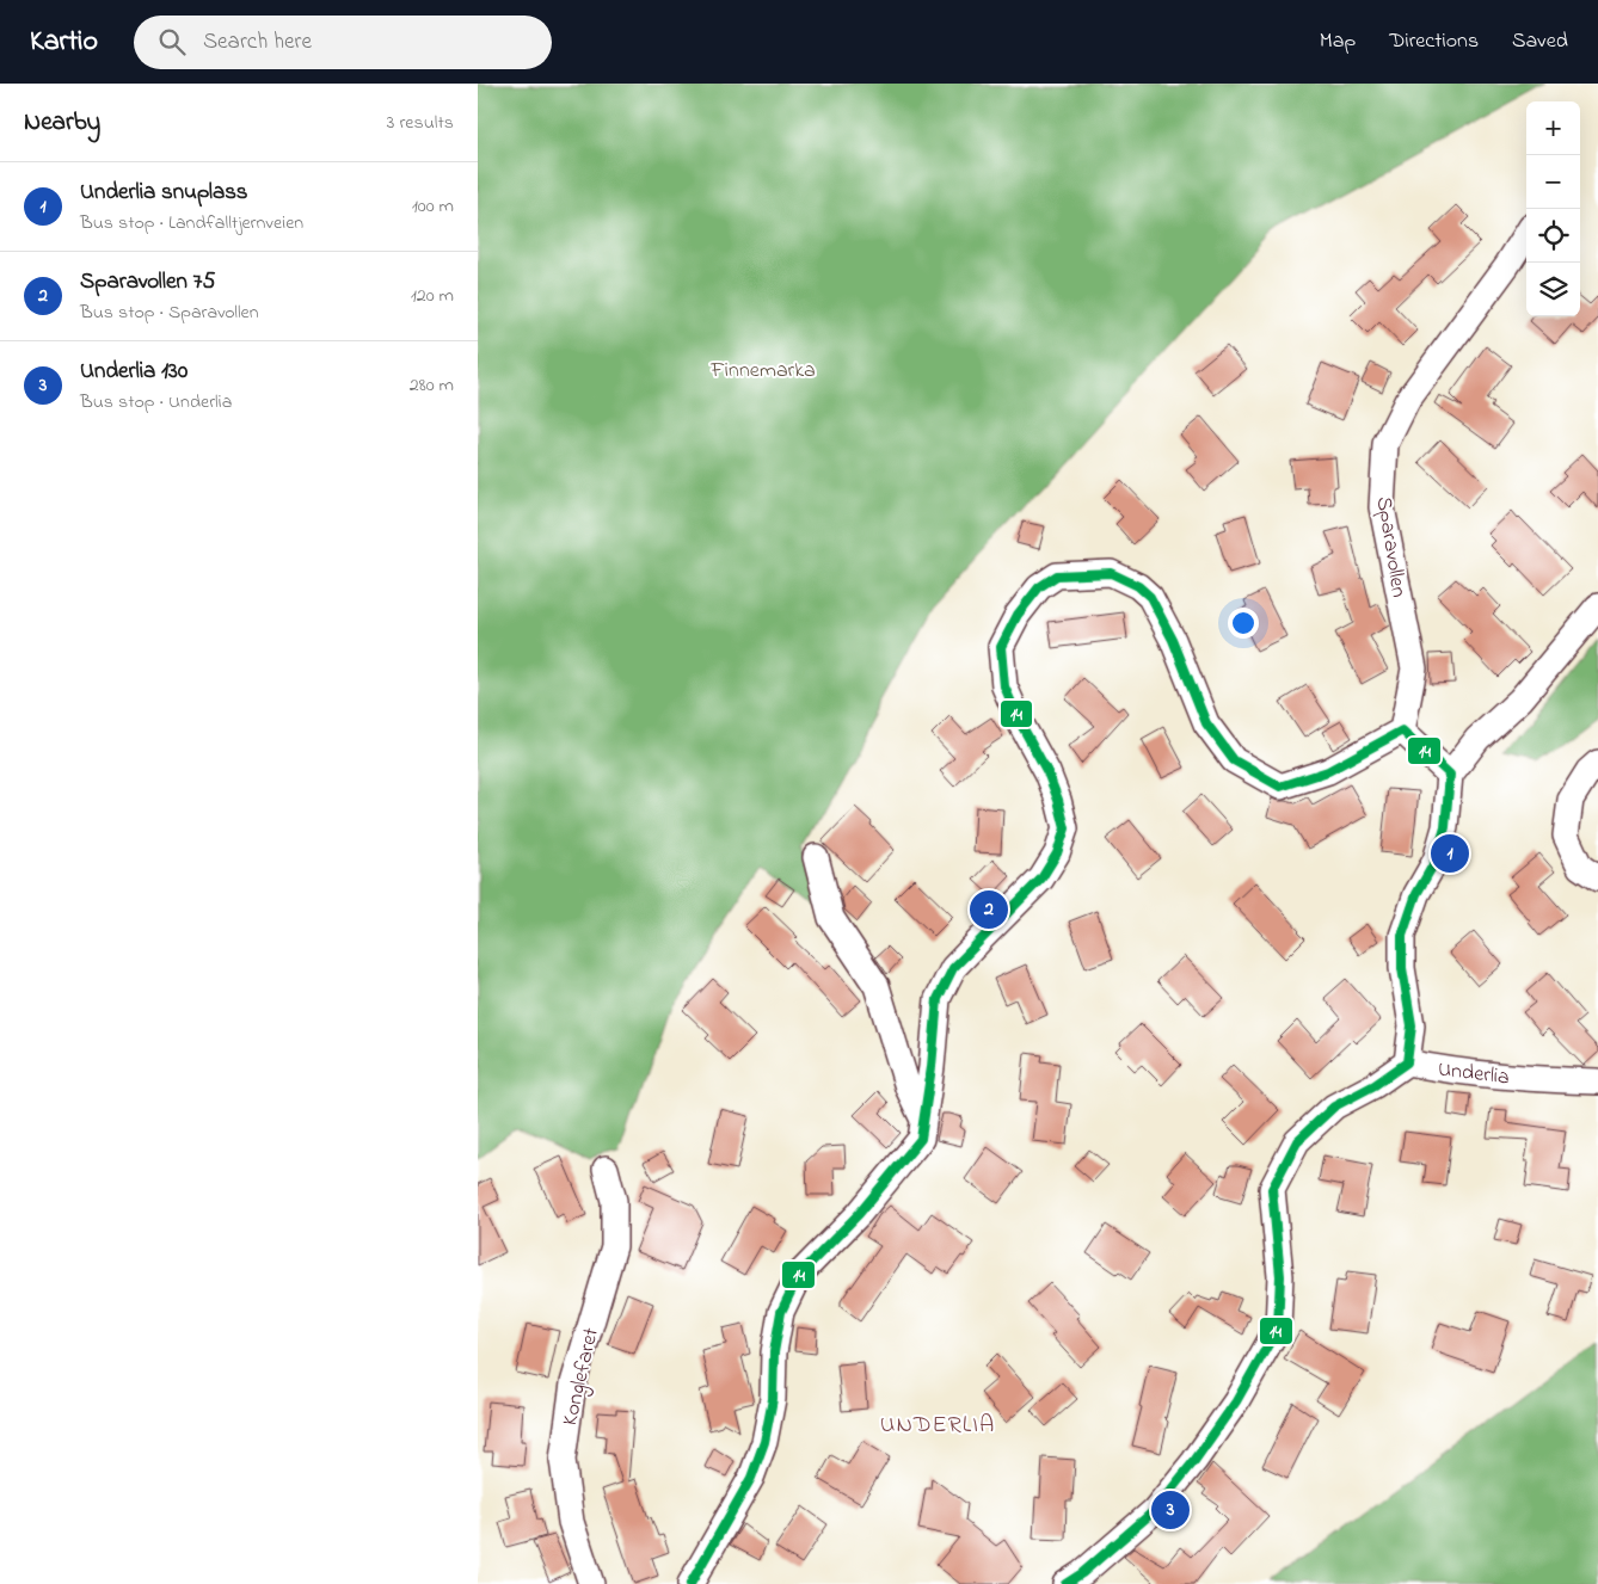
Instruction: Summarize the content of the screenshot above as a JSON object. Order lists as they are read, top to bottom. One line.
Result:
{"streets":{"street":["Sparavollen","Underlia","Konglefaret"]},"districts":["UNDERLIA"],"parks":["Finnemarka"],"lines":["transit line 14"],"page":{"header":"Kartio","search":"Search here","nav":["Map","Directions","Saved"],"heading":["Nearby","3 results"],"map_buttons":["+","−"],"list":[{"mark":"1","name":"Underlia snuplass","note":"Bus stop · Landfalltjernveien","value":"100 m"},{"mark":"2","name":"Sparavollen 75","note":"Bus stop · Sparavollen","value":"120 m"},{"mark":"3","name":"Underlia 130","note":"Bus stop · Underlia","value":"280 m"}],"pins":["1","2","3"]}}
